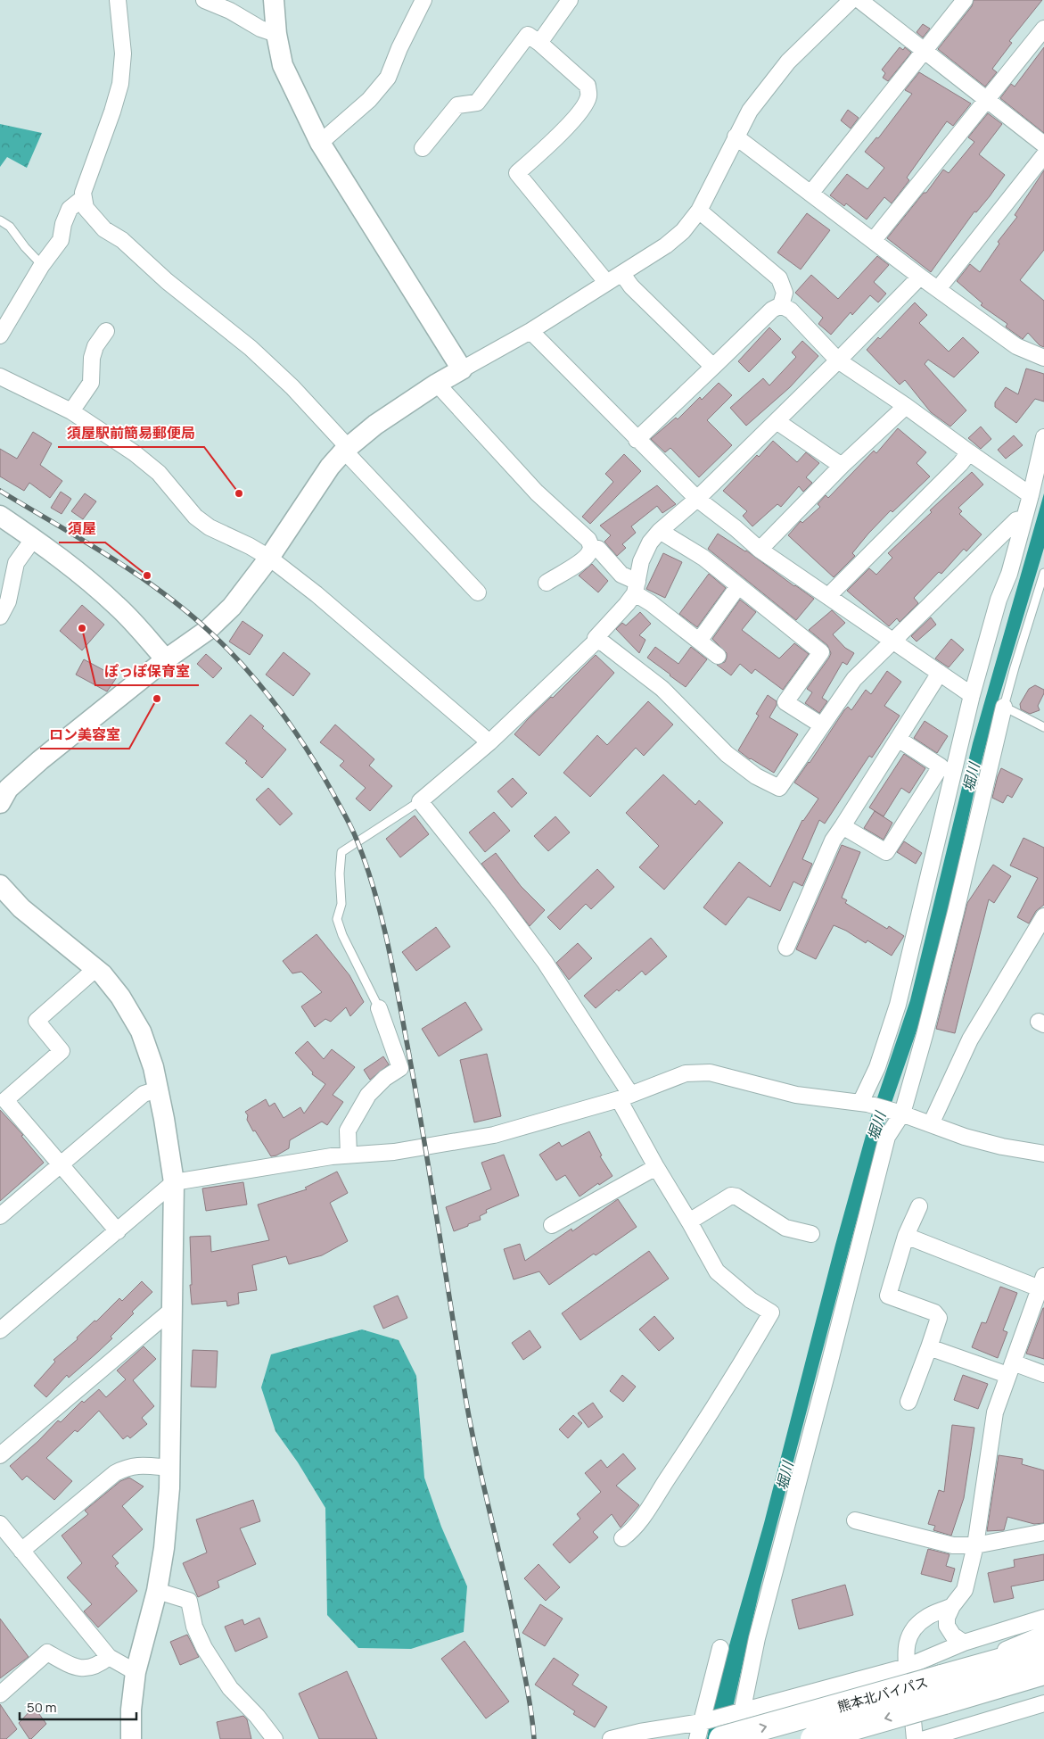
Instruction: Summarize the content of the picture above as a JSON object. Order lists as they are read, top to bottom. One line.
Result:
{"streets":{"highway":["熊本北バイパス"]},"water":["堀川"],"places":["須屋駅前簡易郵便局","須屋","ぽっぽ保育室","ロン美容室"],"scale_bar":"50 m"}
